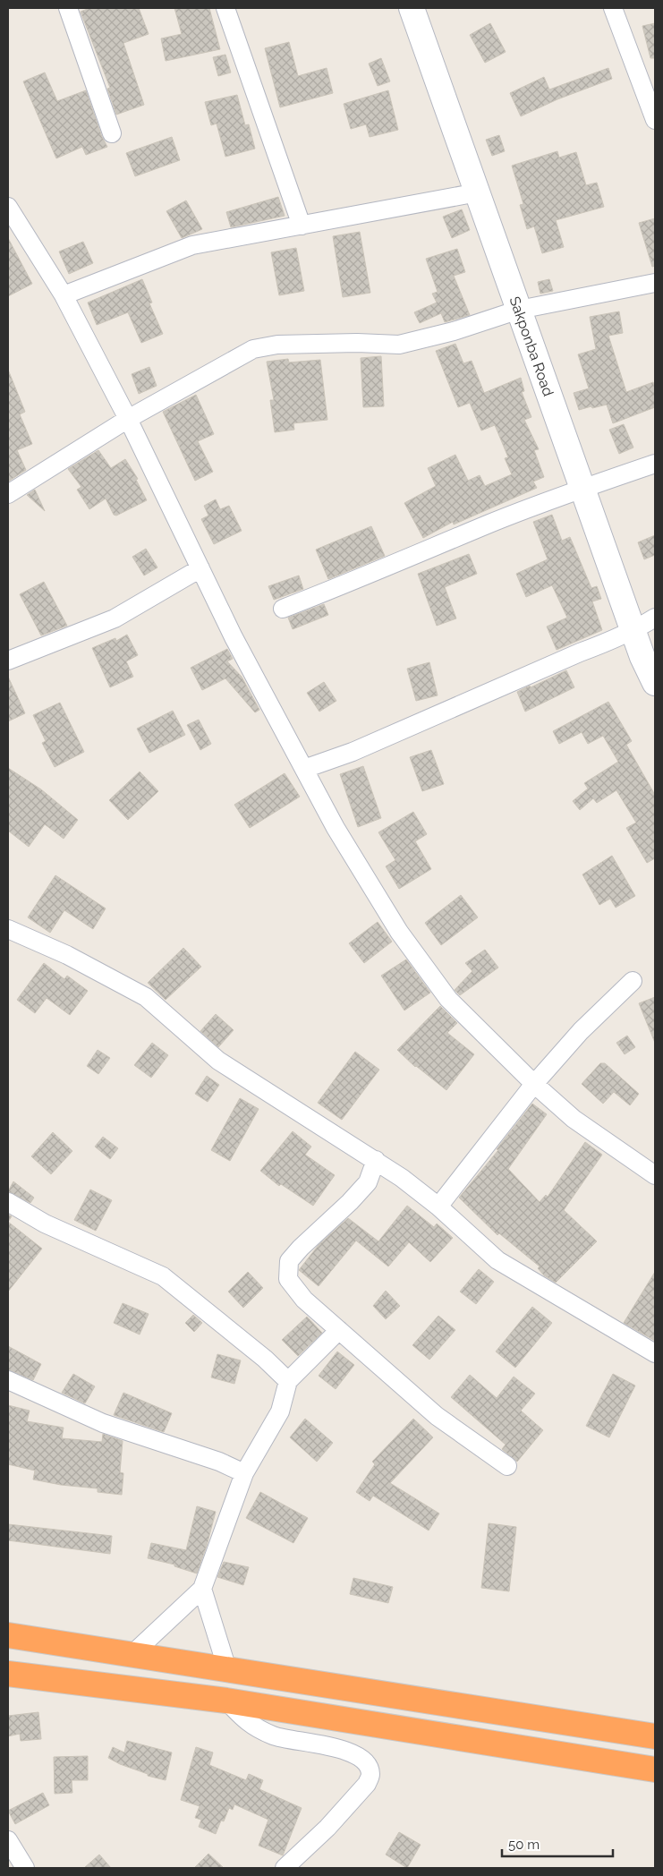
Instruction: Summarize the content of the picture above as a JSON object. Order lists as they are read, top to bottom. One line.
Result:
{"streets":{"main road":["Sakponba Road"]},"scale_bar":"50 m"}
